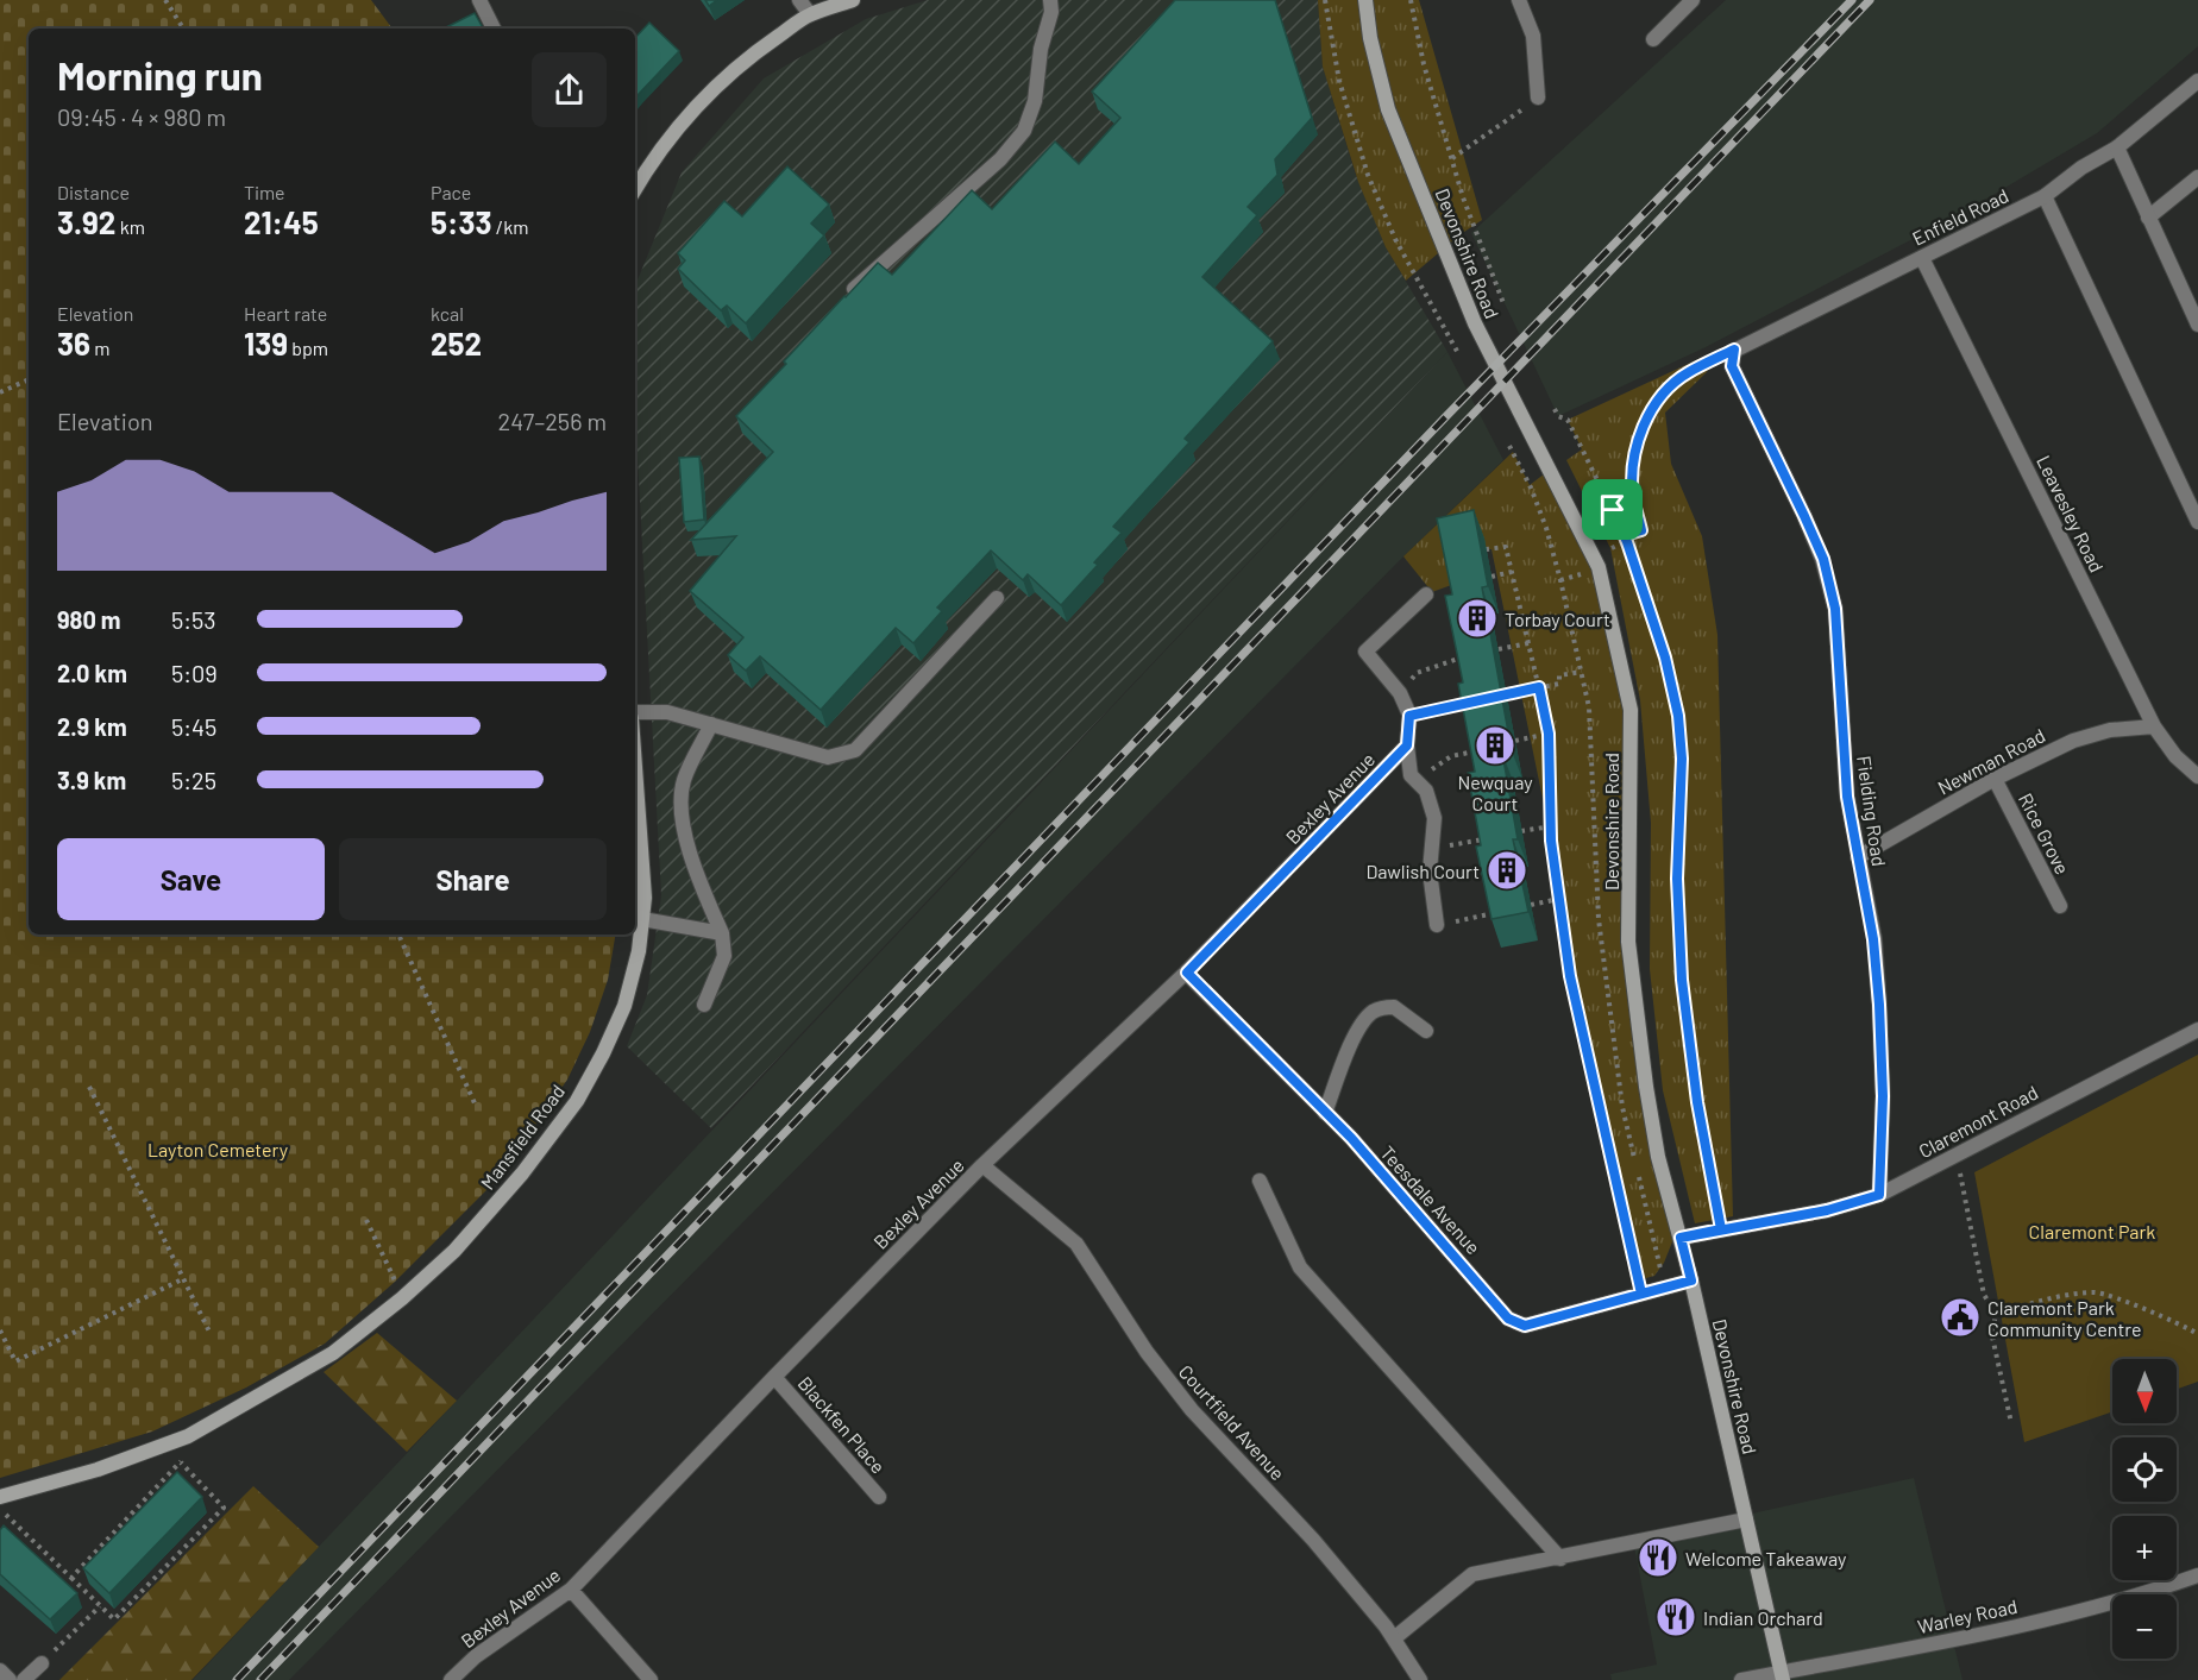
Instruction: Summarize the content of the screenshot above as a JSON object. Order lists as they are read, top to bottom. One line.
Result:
{"streets":{"main road":["Devonshire Road","Mansfield Road"],"street":["Enfield Road","Leavesley Road","Newman Road","Bexley Avenue","Fielding Road","Rice Grove","Claremont Road","Teesdale Avenue","Courtfield Avenue","Blackfen Place","Warley Road"]},"crossings":[["Enfield Road","Leavesley Road"],["Enfield Road","Fielding Road"],["Devonshire Road","Claremont Road"],["Devonshire Road","Teesdale Avenue"],["Devonshire Road","Warley Road"],["Leavesley Road","Newman Road"],["Newman Road","Fielding Road"],["Newman Road","Rice Grove"],["Bexley Avenue","Teesdale Avenue"],["Bexley Avenue","Courtfield Avenue"],["Bexley Avenue","Blackfen Place"],["Fielding Road","Claremont Road"]],"parks":["Layton Cemetery","Claremont Park"],"places":{"building":["Torbay Court","Newquay Court","Dawlish Court"],"public building":["Claremont Park Community Centre"],"restaurant":["Welcome Takeaway","Indian Orchard"]},"north":"bottom","page":{"heading":["Morning run","09:45 · 4 × 980 m"],"stats":[["Distance","3.92 km"],["Time","21:45"],["Pace","5:33 /km"],["Elevation","36 m"],["Heart rate","139 bpm"],["kcal","252"]],"chart":["Elevation","247–256 m"],"list":[{"name":"980 m","note":"5:53"},{"name":"2.0 km","note":"5:09"},{"name":"2.9 km","note":"5:45"},{"name":"3.9 km","note":"5:25"}],"buttons":["Save","Share"],"map_buttons":["+","−"]}}
